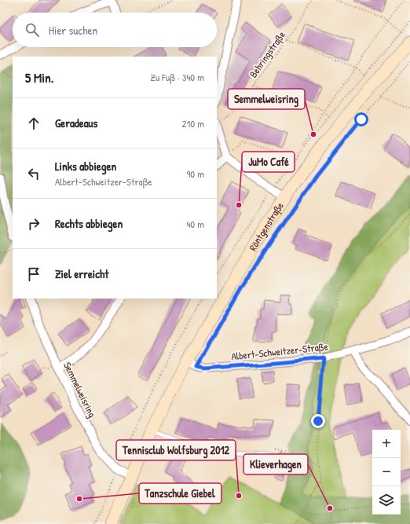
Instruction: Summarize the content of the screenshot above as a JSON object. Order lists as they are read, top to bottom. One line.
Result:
{"streets":{"street":["Röntgenstraße","Albert-Schweitzer-Straße","Semmelweisring"],"path":["Behringstraße"]},"crossings":[["Röntgenstraße","Albert-Schweitzer-Straße"],["Röntgenstraße","Semmelweisring"]],"places":["Semmelweisring","JuMo Café","Tennisclub Wolfsburg 2012","Tanzschule Giebel","Klieverhagen"],"page":{"search":"Hier suchen","heading":["5 Min.","Zu Fuß · 340 m"],"list":[["Geradeaus","210 m"],["Links abbiegen","Albert-Schweitzer-Straße","90 m"],["Rechts abbiegen","40 m"],"Ziel erreicht"],"map_buttons":["+","−"]}}
